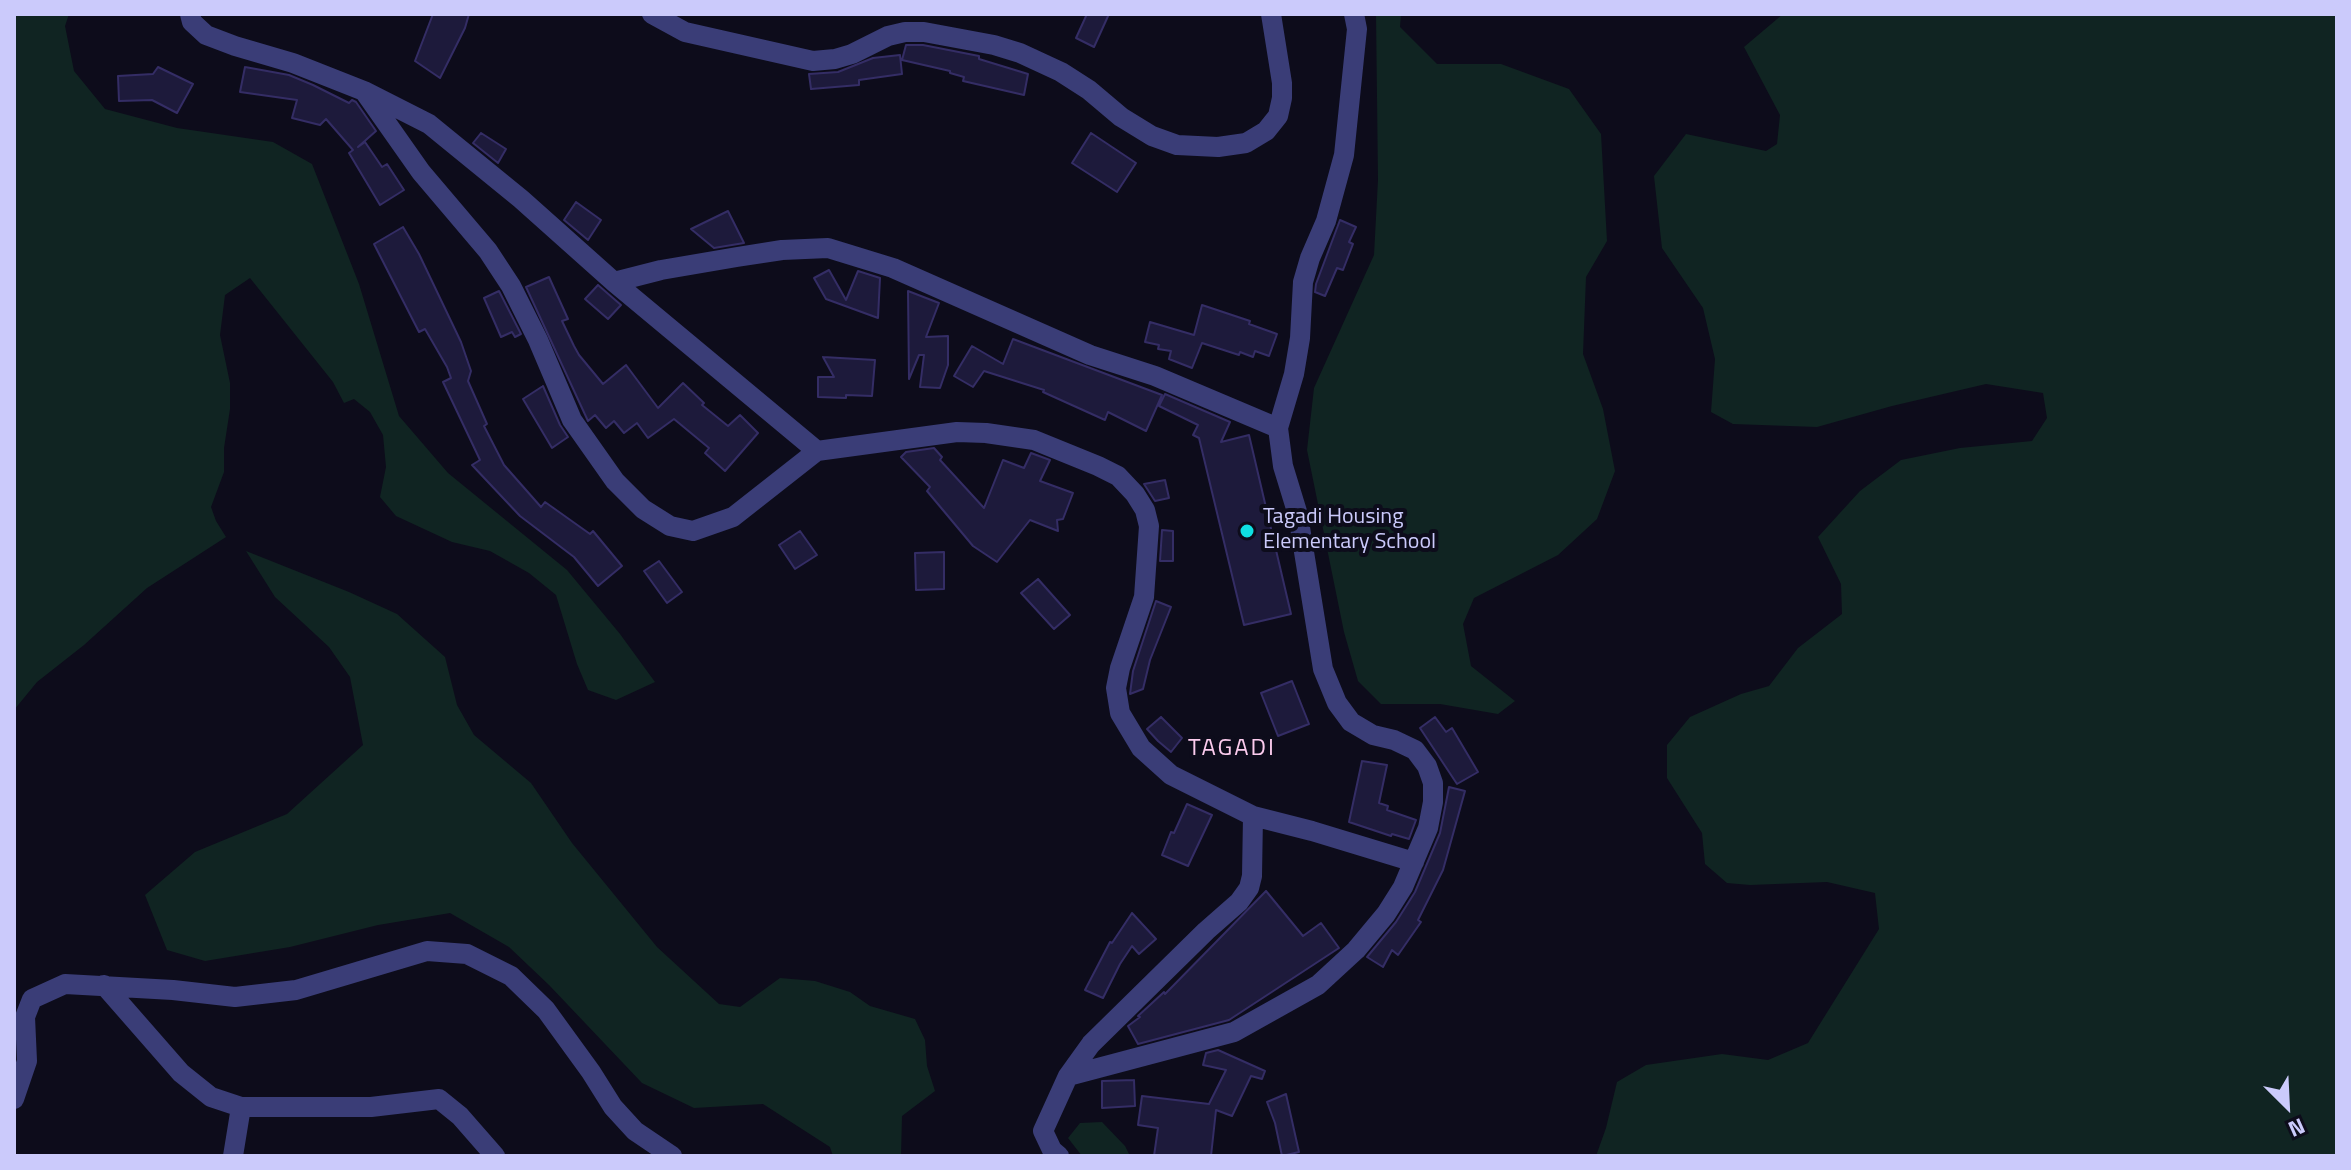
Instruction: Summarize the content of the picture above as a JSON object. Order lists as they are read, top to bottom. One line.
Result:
{"districts":["TAGADI"],"places":["Tagadi Housing Elementary School"],"north":"bottom right"}
